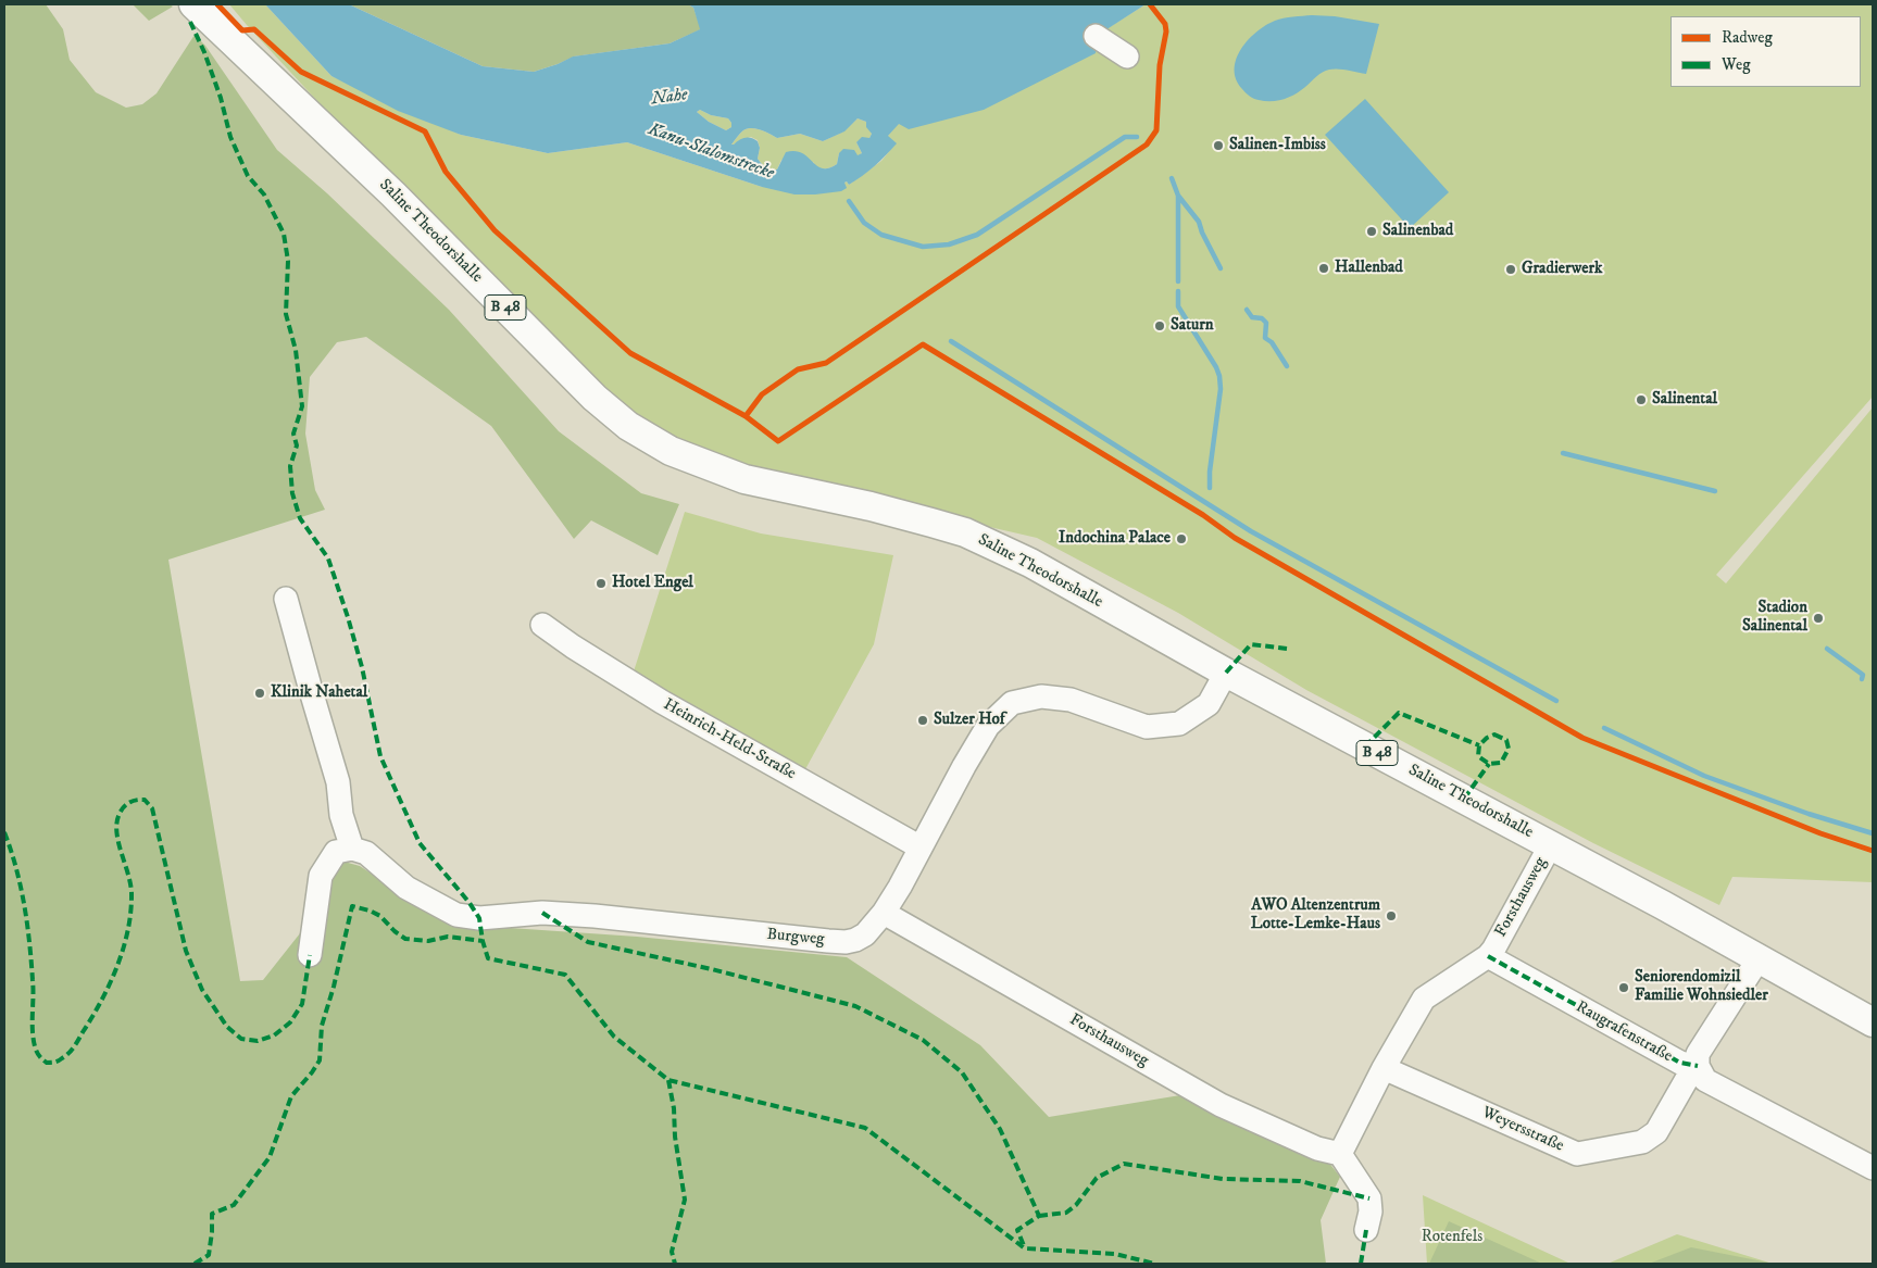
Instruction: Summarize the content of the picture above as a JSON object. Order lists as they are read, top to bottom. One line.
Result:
{"streets":{"main road":["Saline Theodorshalle","B 48"],"street":["Heinrich-Held-Straße","Forsthausweg","Burgweg","Raugrafenstraße","Weyersstraße"]},"crossings":[["Saline Theodorshalle","Forsthausweg"],["Saline Theodorshalle","Burgweg"],["Saline Theodorshalle","Weyersstraße"],["Heinrich-Held-Straße","Burgweg"],["Forsthausweg","Burgweg"],["Forsthausweg","Raugrafenstraße"],["Forsthausweg","Weyersstraße"],["Raugrafenstraße","Weyersstraße"]],"water":["Nahe","Kanu-Slalomstrecke"],"parks":["Rotenfels"],"places":["Salinen-Imbiss","Salinenbad","Hallenbad","Gradierwerk","Saturn","Salinental","Indochina Palace","Hotel Engel","Stadion Salinental","Klinik Nahetal","Sulzer Hof","AWO Altenzentrum Lotte-Lemke-Haus","Seniorendomizil Familie Wohnsiedler"],"legend":["Radweg","Weg"]}
